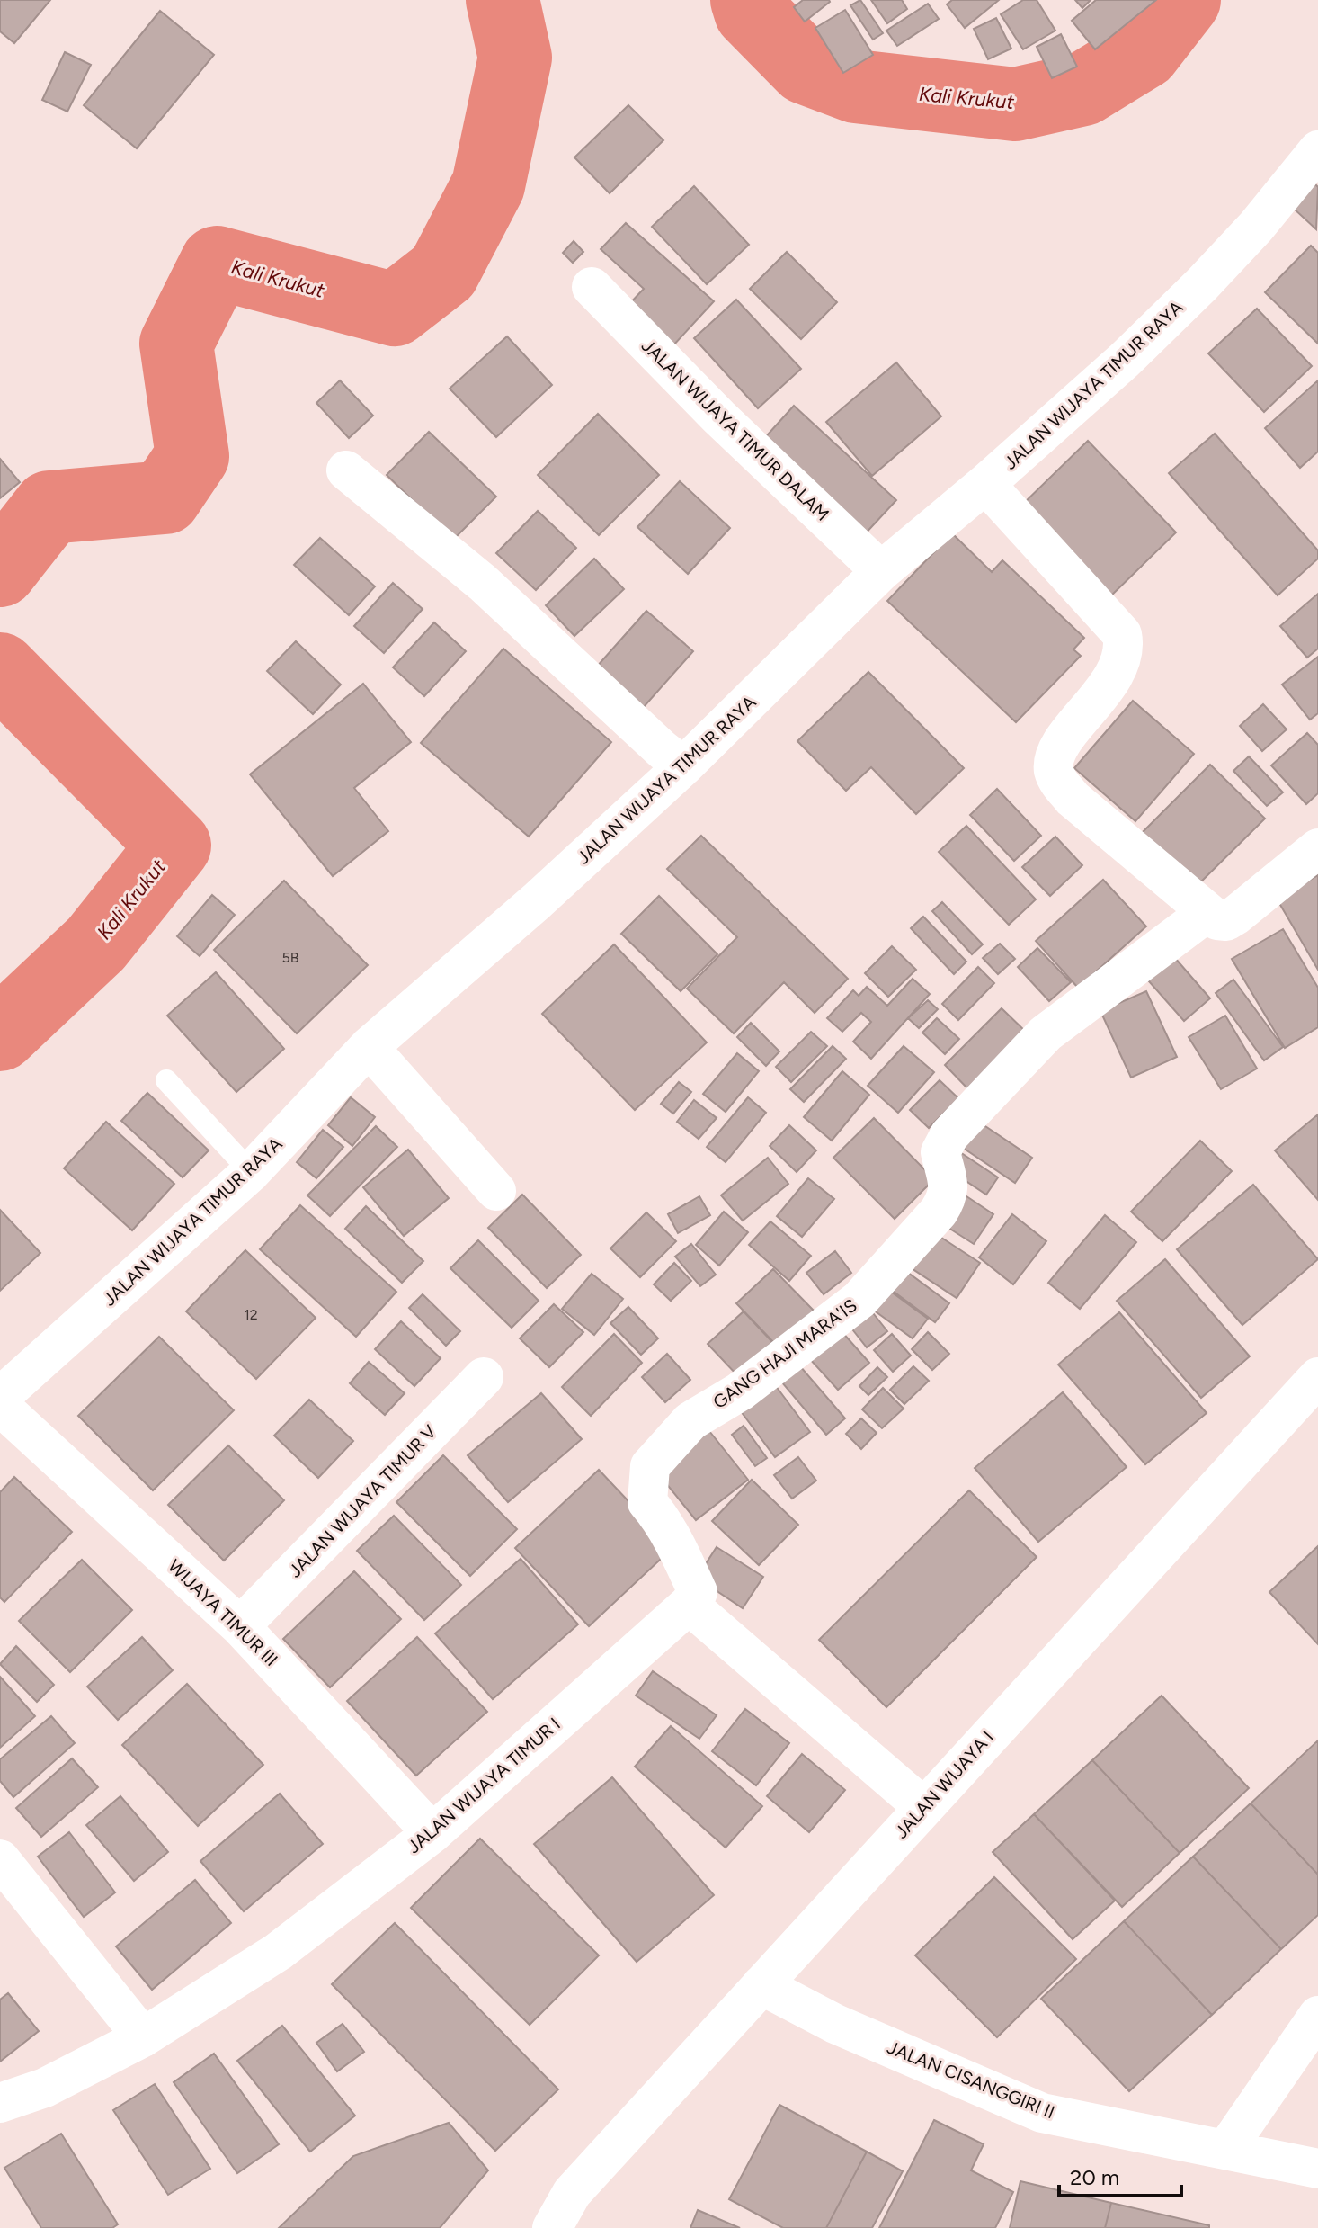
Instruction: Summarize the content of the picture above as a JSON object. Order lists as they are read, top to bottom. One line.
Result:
{"streets":{"street":["JALAN WIJAYA TIMUR RAYA","JALAN WIJAYA TIMUR DALAM","GANG HAJI MARA'IS","JALAN WIJAYA TIMUR V","WIJAYA TIMUR III","JALAN WIJAYA I","JALAN WIJAYA TIMUR I","JALAN CISANGGIRI II"]},"crossings":[["JALAN WIJAYA TIMUR RAYA","JALAN WIJAYA TIMUR DALAM"],["GANG HAJI MARA'IS","JALAN WIJAYA TIMUR I"],["JALAN WIJAYA TIMUR V","WIJAYA TIMUR III"],["WIJAYA TIMUR III","JALAN WIJAYA TIMUR I"],["JALAN WIJAYA I","JALAN CISANGGIRI II"]],"water":["Kali Krukut"],"house_numbers":["5B","12"],"scale_bar":"20 m"}
